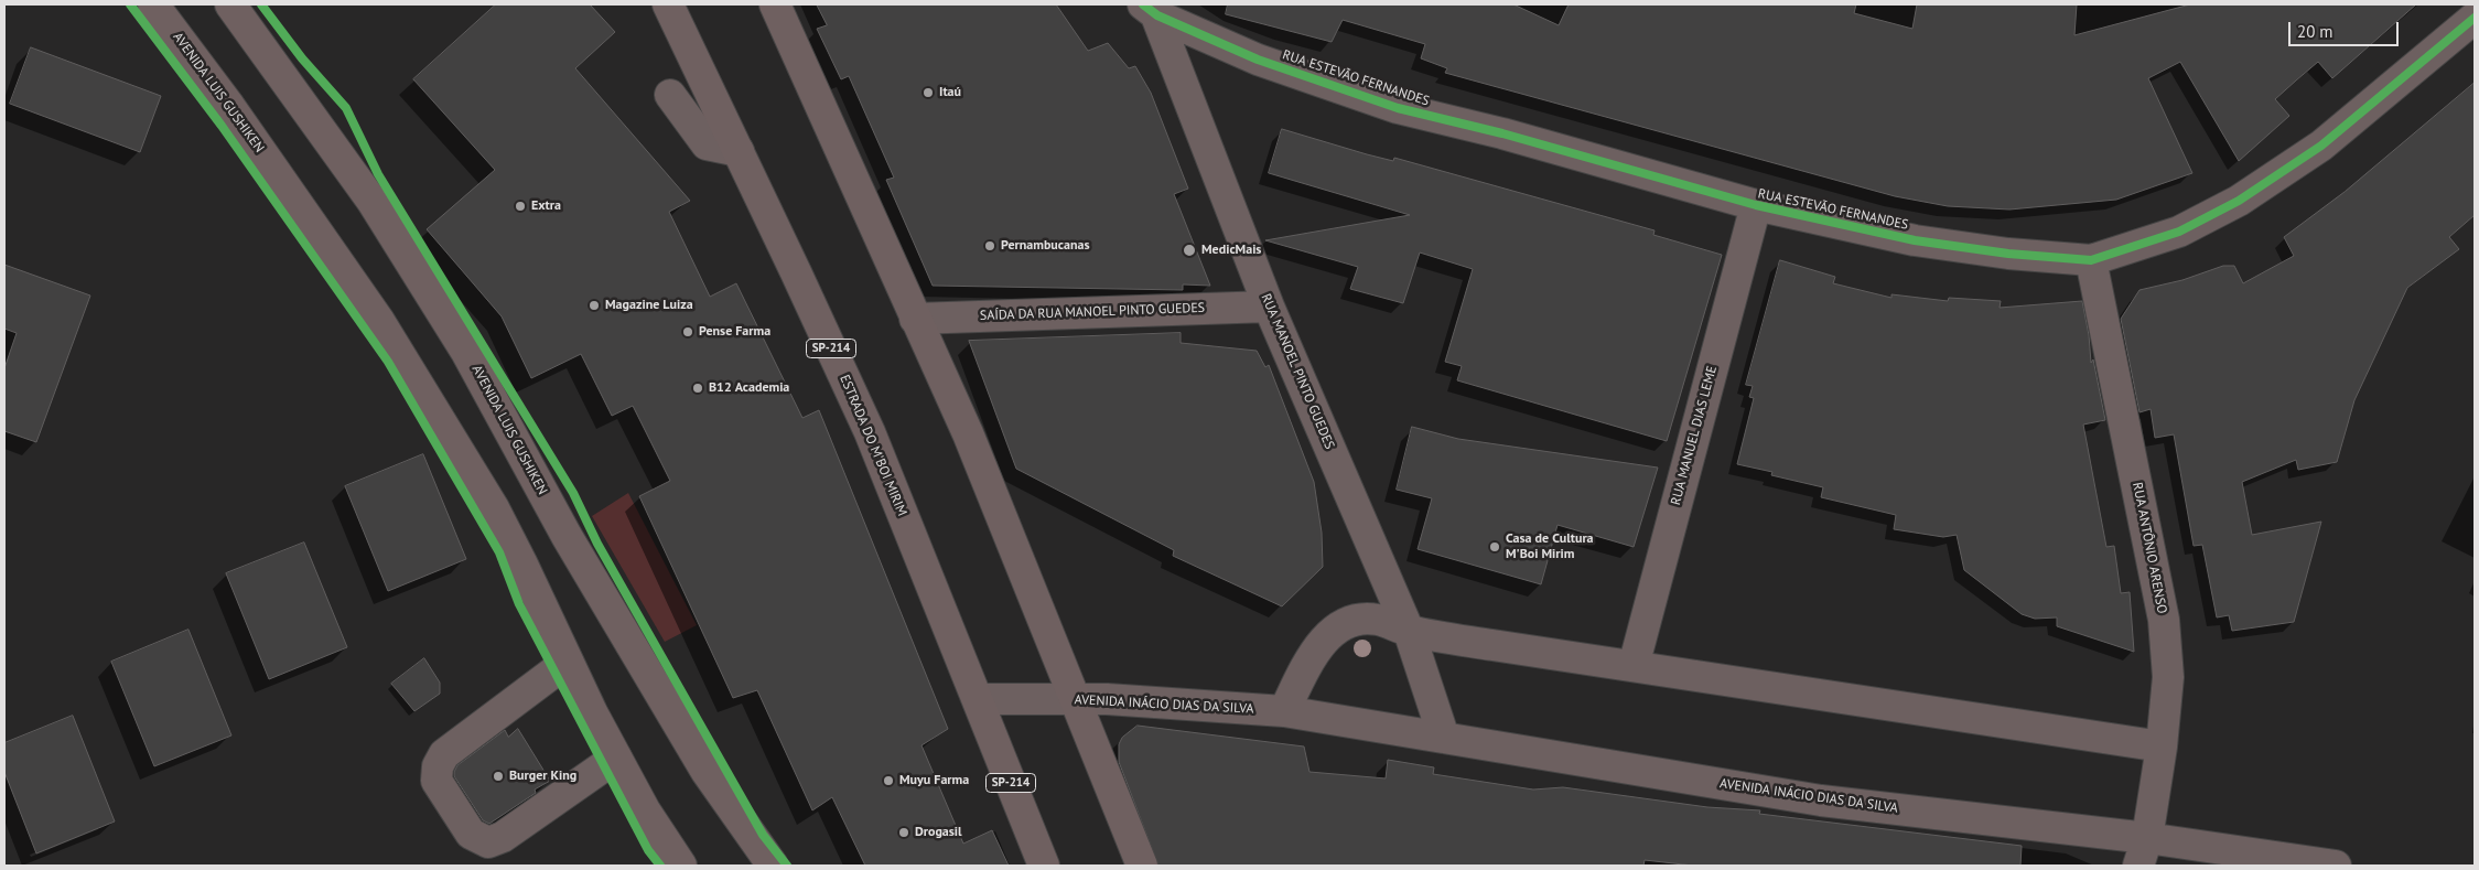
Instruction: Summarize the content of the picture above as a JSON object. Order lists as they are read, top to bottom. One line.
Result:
{"streets":{"main road":["AVENIDA LUIS GUSHIKEN","SP-214","ESTRADA DO M'BOI MIRIM"],"street":["RUA ESTEVÃO FERNANDES","SAÍDA DA RUA MANOEL PINTO GUEDES","RUA MANOEL PINTO GUEDES","RUA MANUEL DIAS LEME","RUA ANTÔNIO ARENSO","AVENIDA INÁCIO DIAS DA SILVA"]},"crossings":[["RUA ESTEVÃO FERNANDES","RUA MANOEL PINTO GUEDES"],["RUA ESTEVÃO FERNANDES","RUA MANUEL DIAS LEME"],["RUA ESTEVÃO FERNANDES","RUA ANTÔNIO ARENSO"],["SAÍDA DA RUA MANOEL PINTO GUEDES","RUA MANOEL PINTO GUEDES"],["RUA MANOEL PINTO GUEDES","AVENIDA INÁCIO DIAS DA SILVA"],["ESTRADA DO M'BOI MIRIM","AVENIDA INÁCIO DIAS DA SILVA"],["RUA ANTÔNIO ARENSO","AVENIDA INÁCIO DIAS DA SILVA"]],"places":["Itaú","Extra","Pernambucanas","MedicMais","Magazine Luiza","Pense Farma","B12 Academia","Casa de Cultura M'Boi Mirim","Burger King","Muyu Farma","Drogasil"],"scale_bar":"20 m"}
